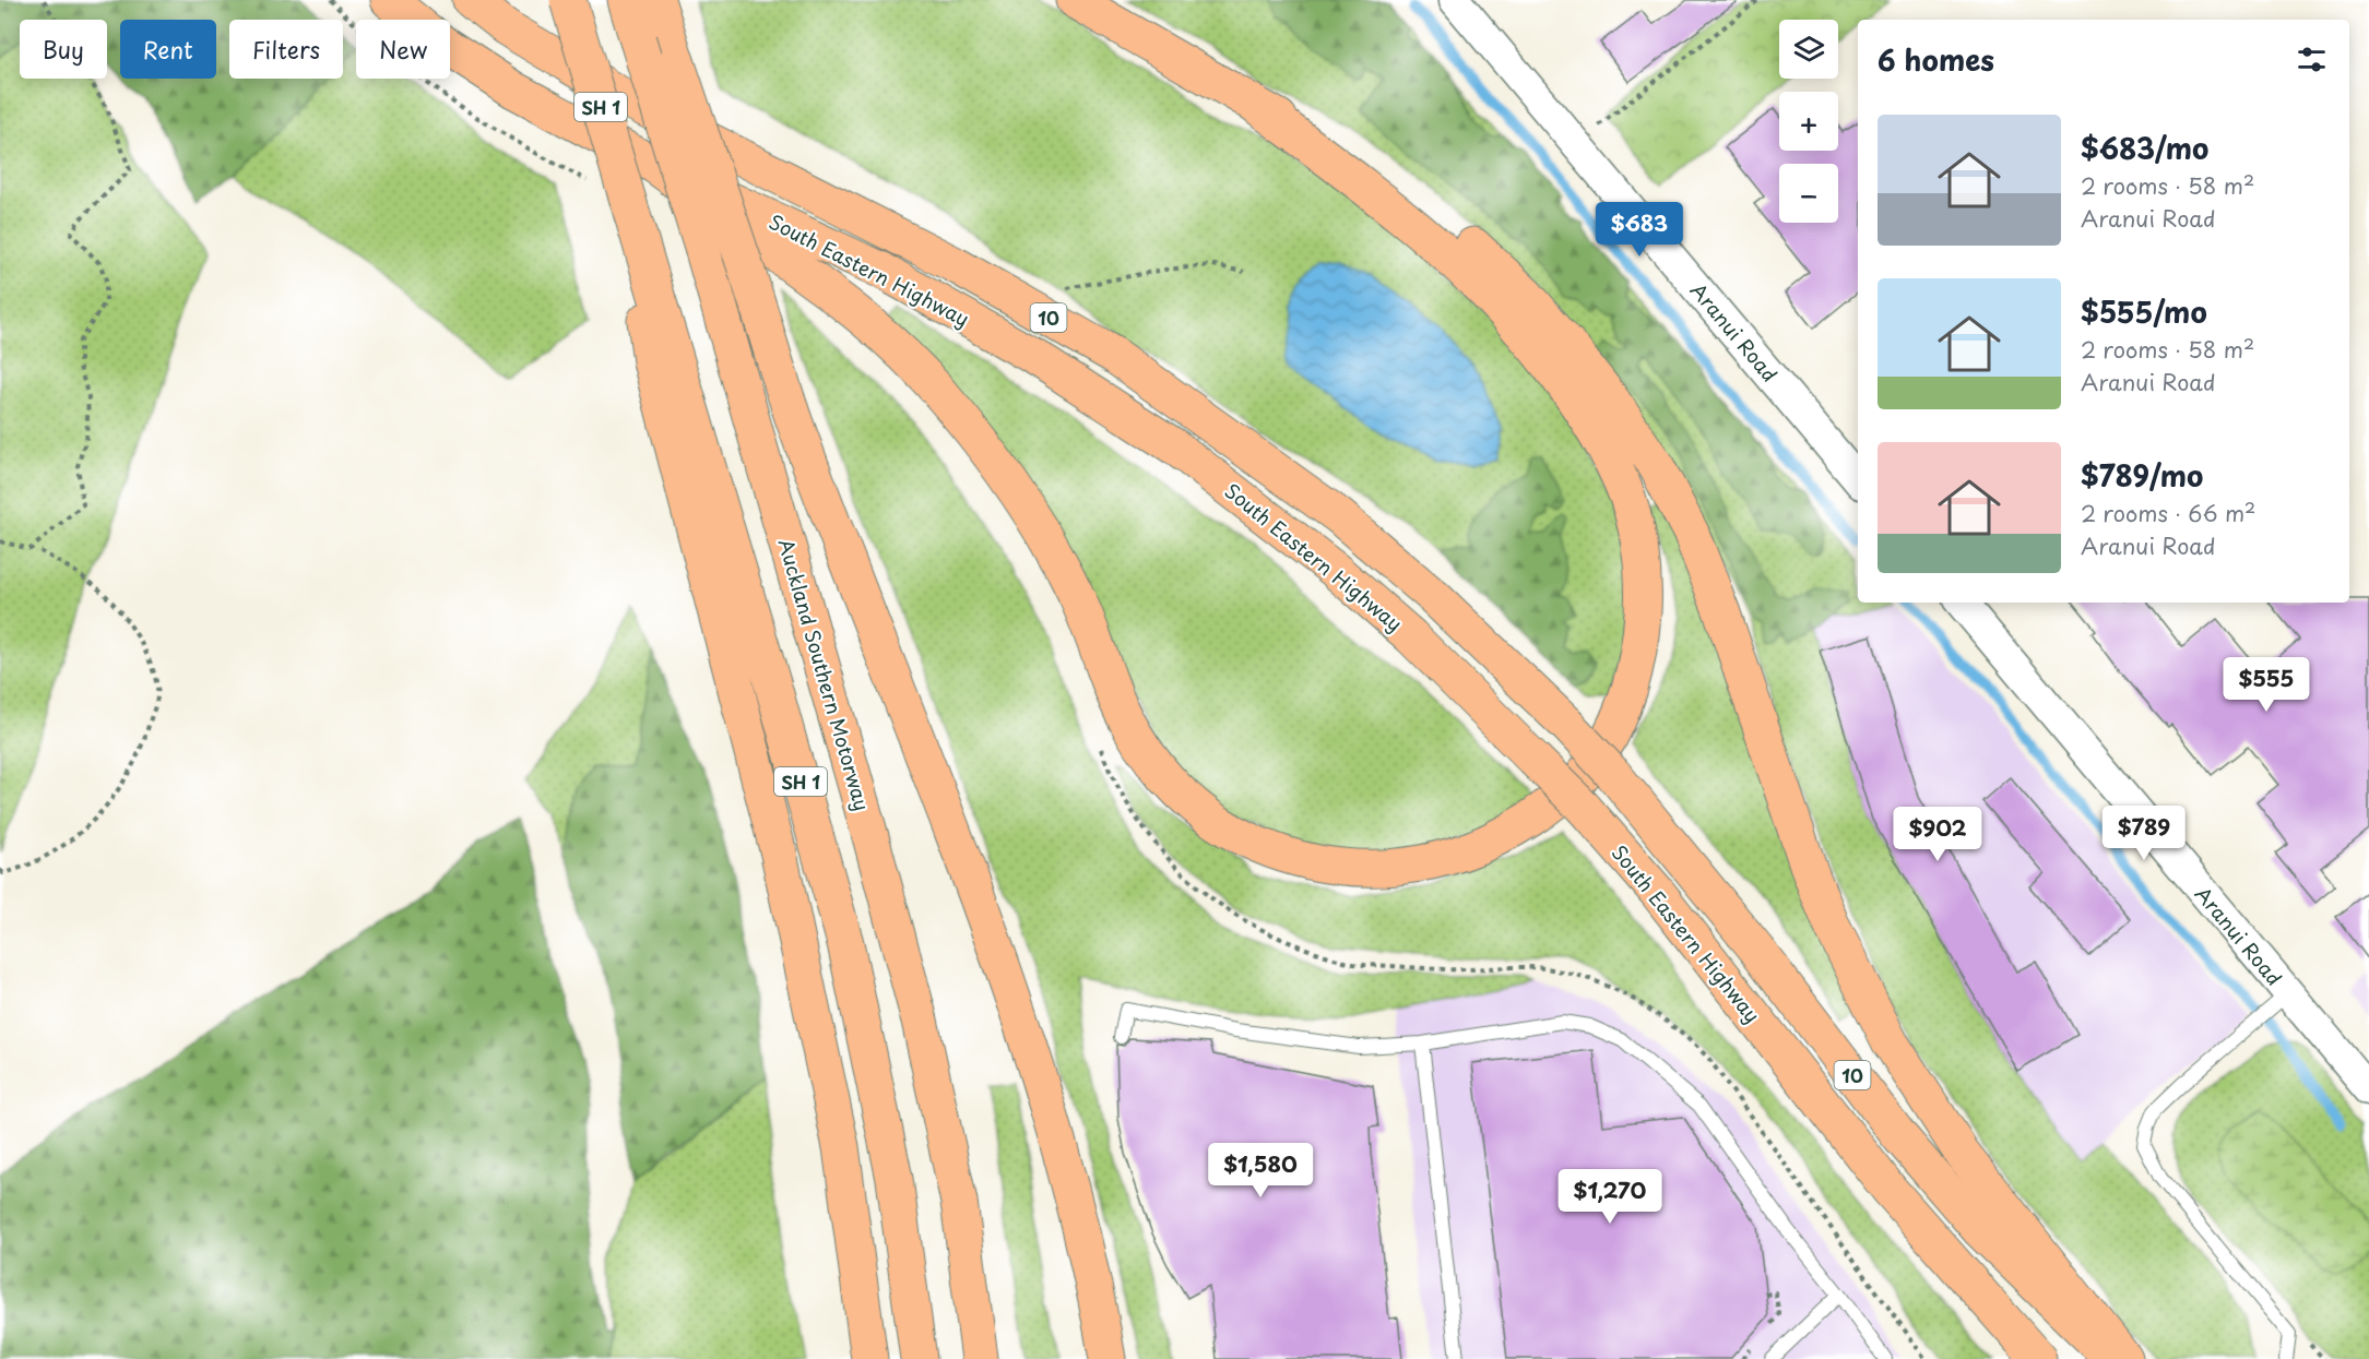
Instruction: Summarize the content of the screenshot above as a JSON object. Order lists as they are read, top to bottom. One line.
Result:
{"streets":{"main road":["SH 1","South Eastern Highway","10","Auckland Southern Motorway"],"street":["Aranui Road"]},"page":{"map_buttons":["+","−"],"chip":["Buy","Rent","Filters","New"],"heading":"6 homes","list":[{"name":"$683/mo","note":"2 rooms · 58 m² · Aranui Road"},{"name":"$555/mo","note":"2 rooms · 58 m² · Aranui Road"},{"name":"$789/mo","note":"2 rooms · 66 m² · Aranui Road"}],"price":["$683","$555","$789","$902","$1,580","$1,270"]}}
